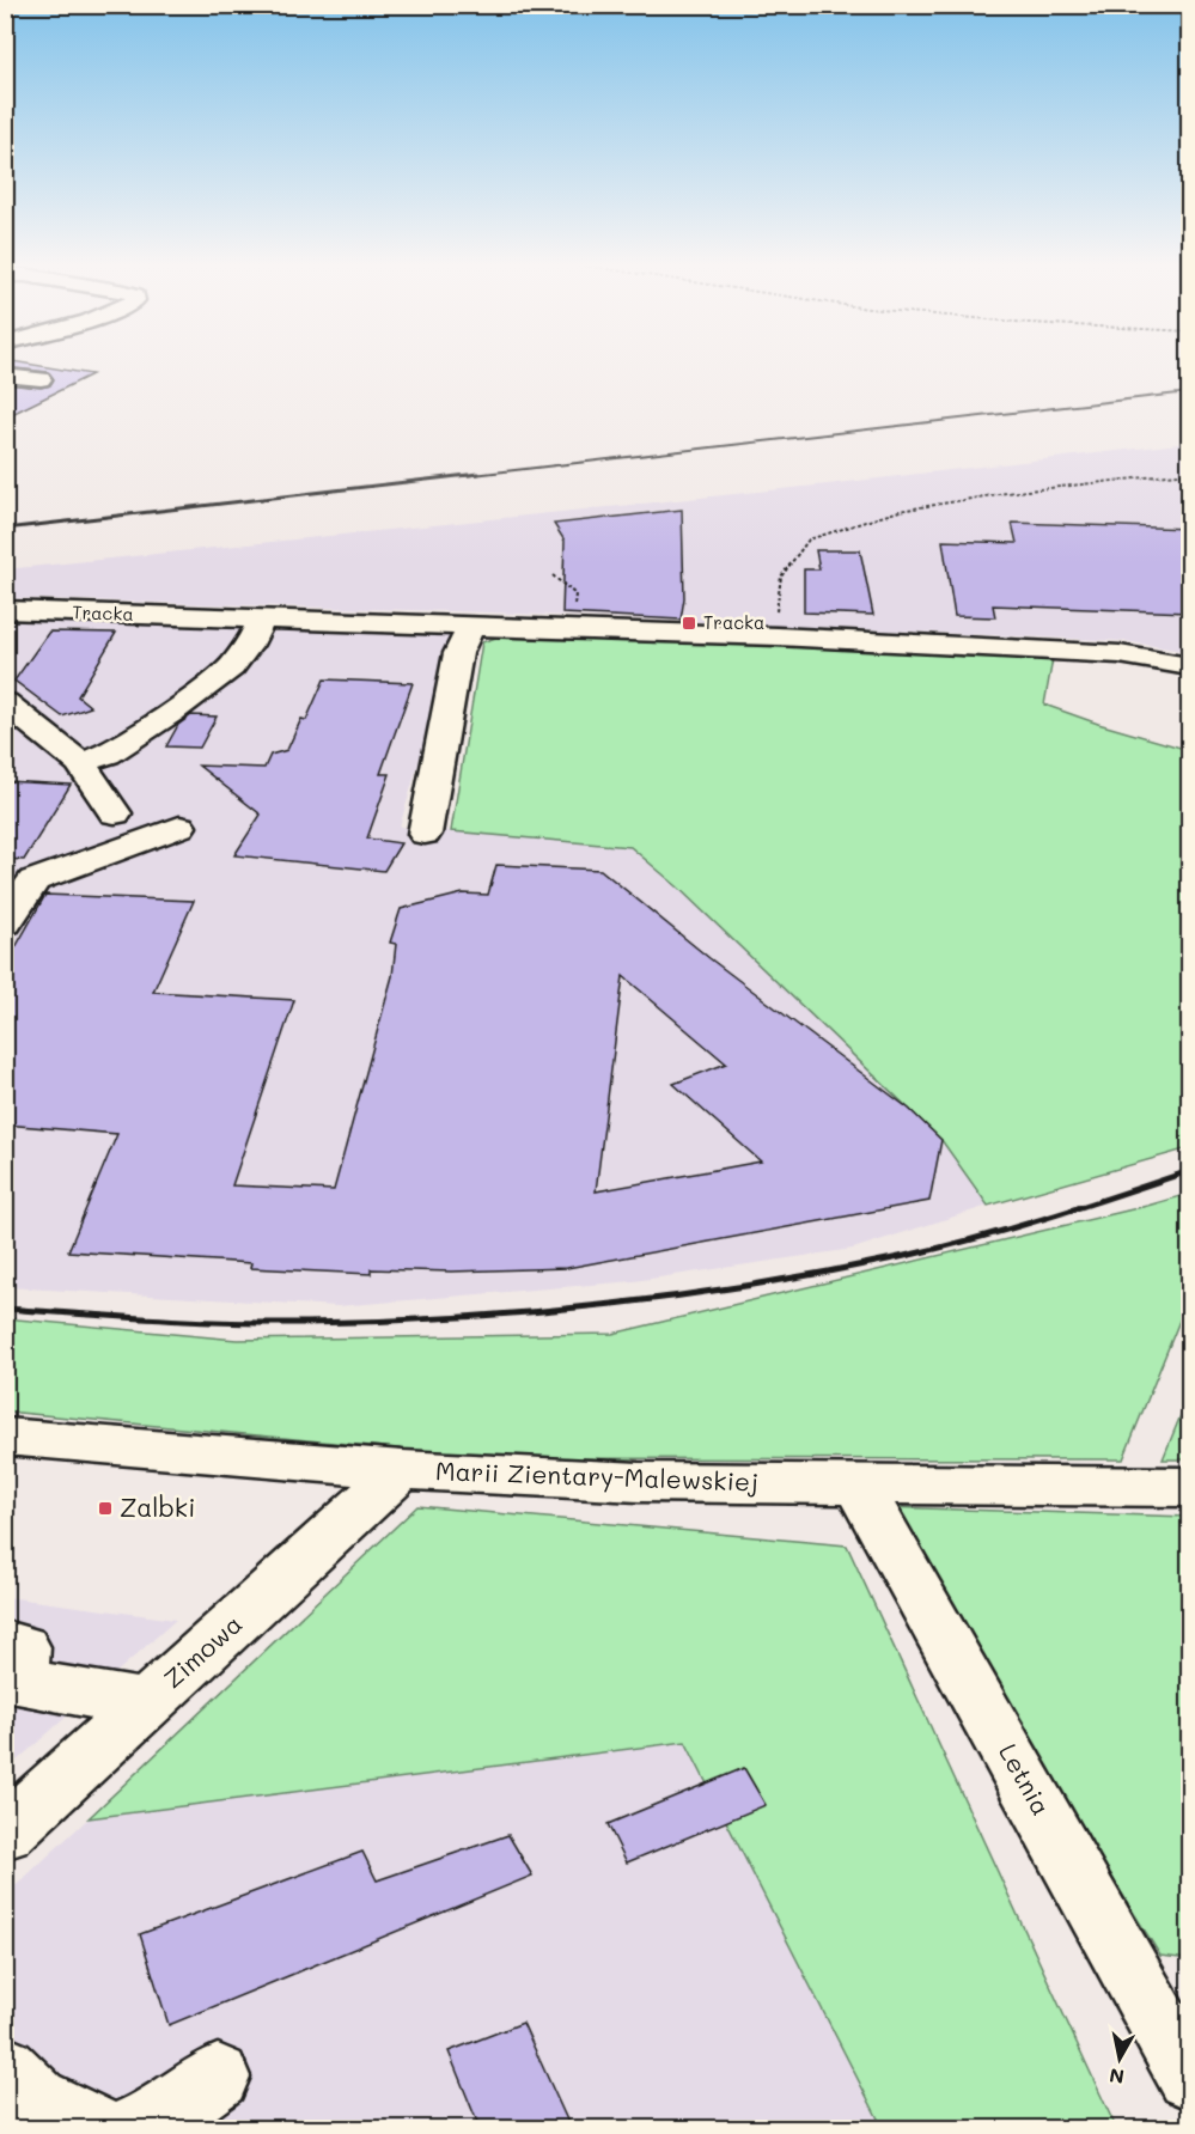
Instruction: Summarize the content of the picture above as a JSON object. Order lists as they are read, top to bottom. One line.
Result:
{"streets":{"street":["Tracka","Marii Zientary-Malewskiej","Zimowa","Letnia"]},"crossings":[["Marii Zientary-Malewskiej","Zimowa"],["Marii Zientary-Malewskiej","Letnia"]],"places":{"transit":["Tracka","Zalbki"]},"north":"bottom"}
